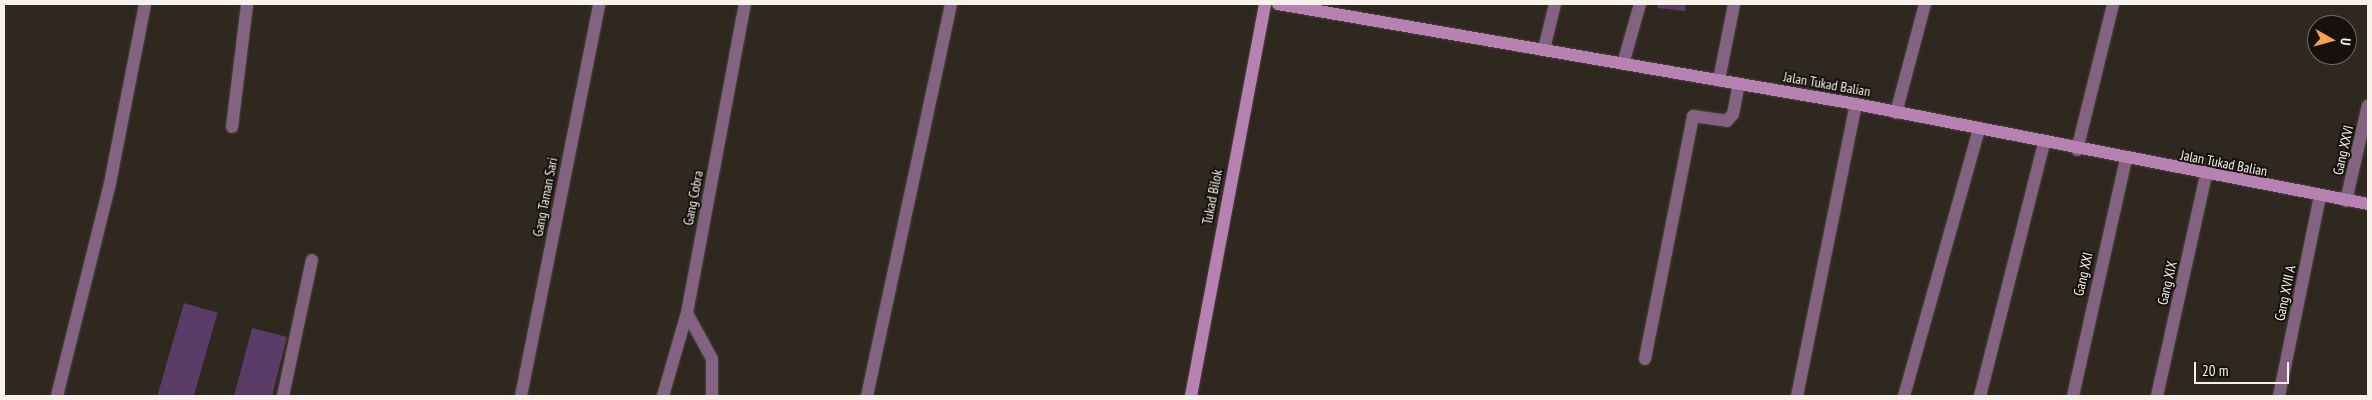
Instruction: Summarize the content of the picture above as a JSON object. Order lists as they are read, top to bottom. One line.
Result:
{"streets":{"street":["Jalan Tukad Balian","Gang XXVI","Gang Taman Sari","Tukad Bilok","Gang Cobra","Gang XXI","Gang XIX","Gang XVII A"]},"crossings":[["Jalan Tukad Balian","Gang XXVI"],["Jalan Tukad Balian","Gang XXI"],["Jalan Tukad Balian","Gang XIX"],["Jalan Tukad Balian","Gang XVII A"]],"scale_bar":"20 m","north":"right"}
